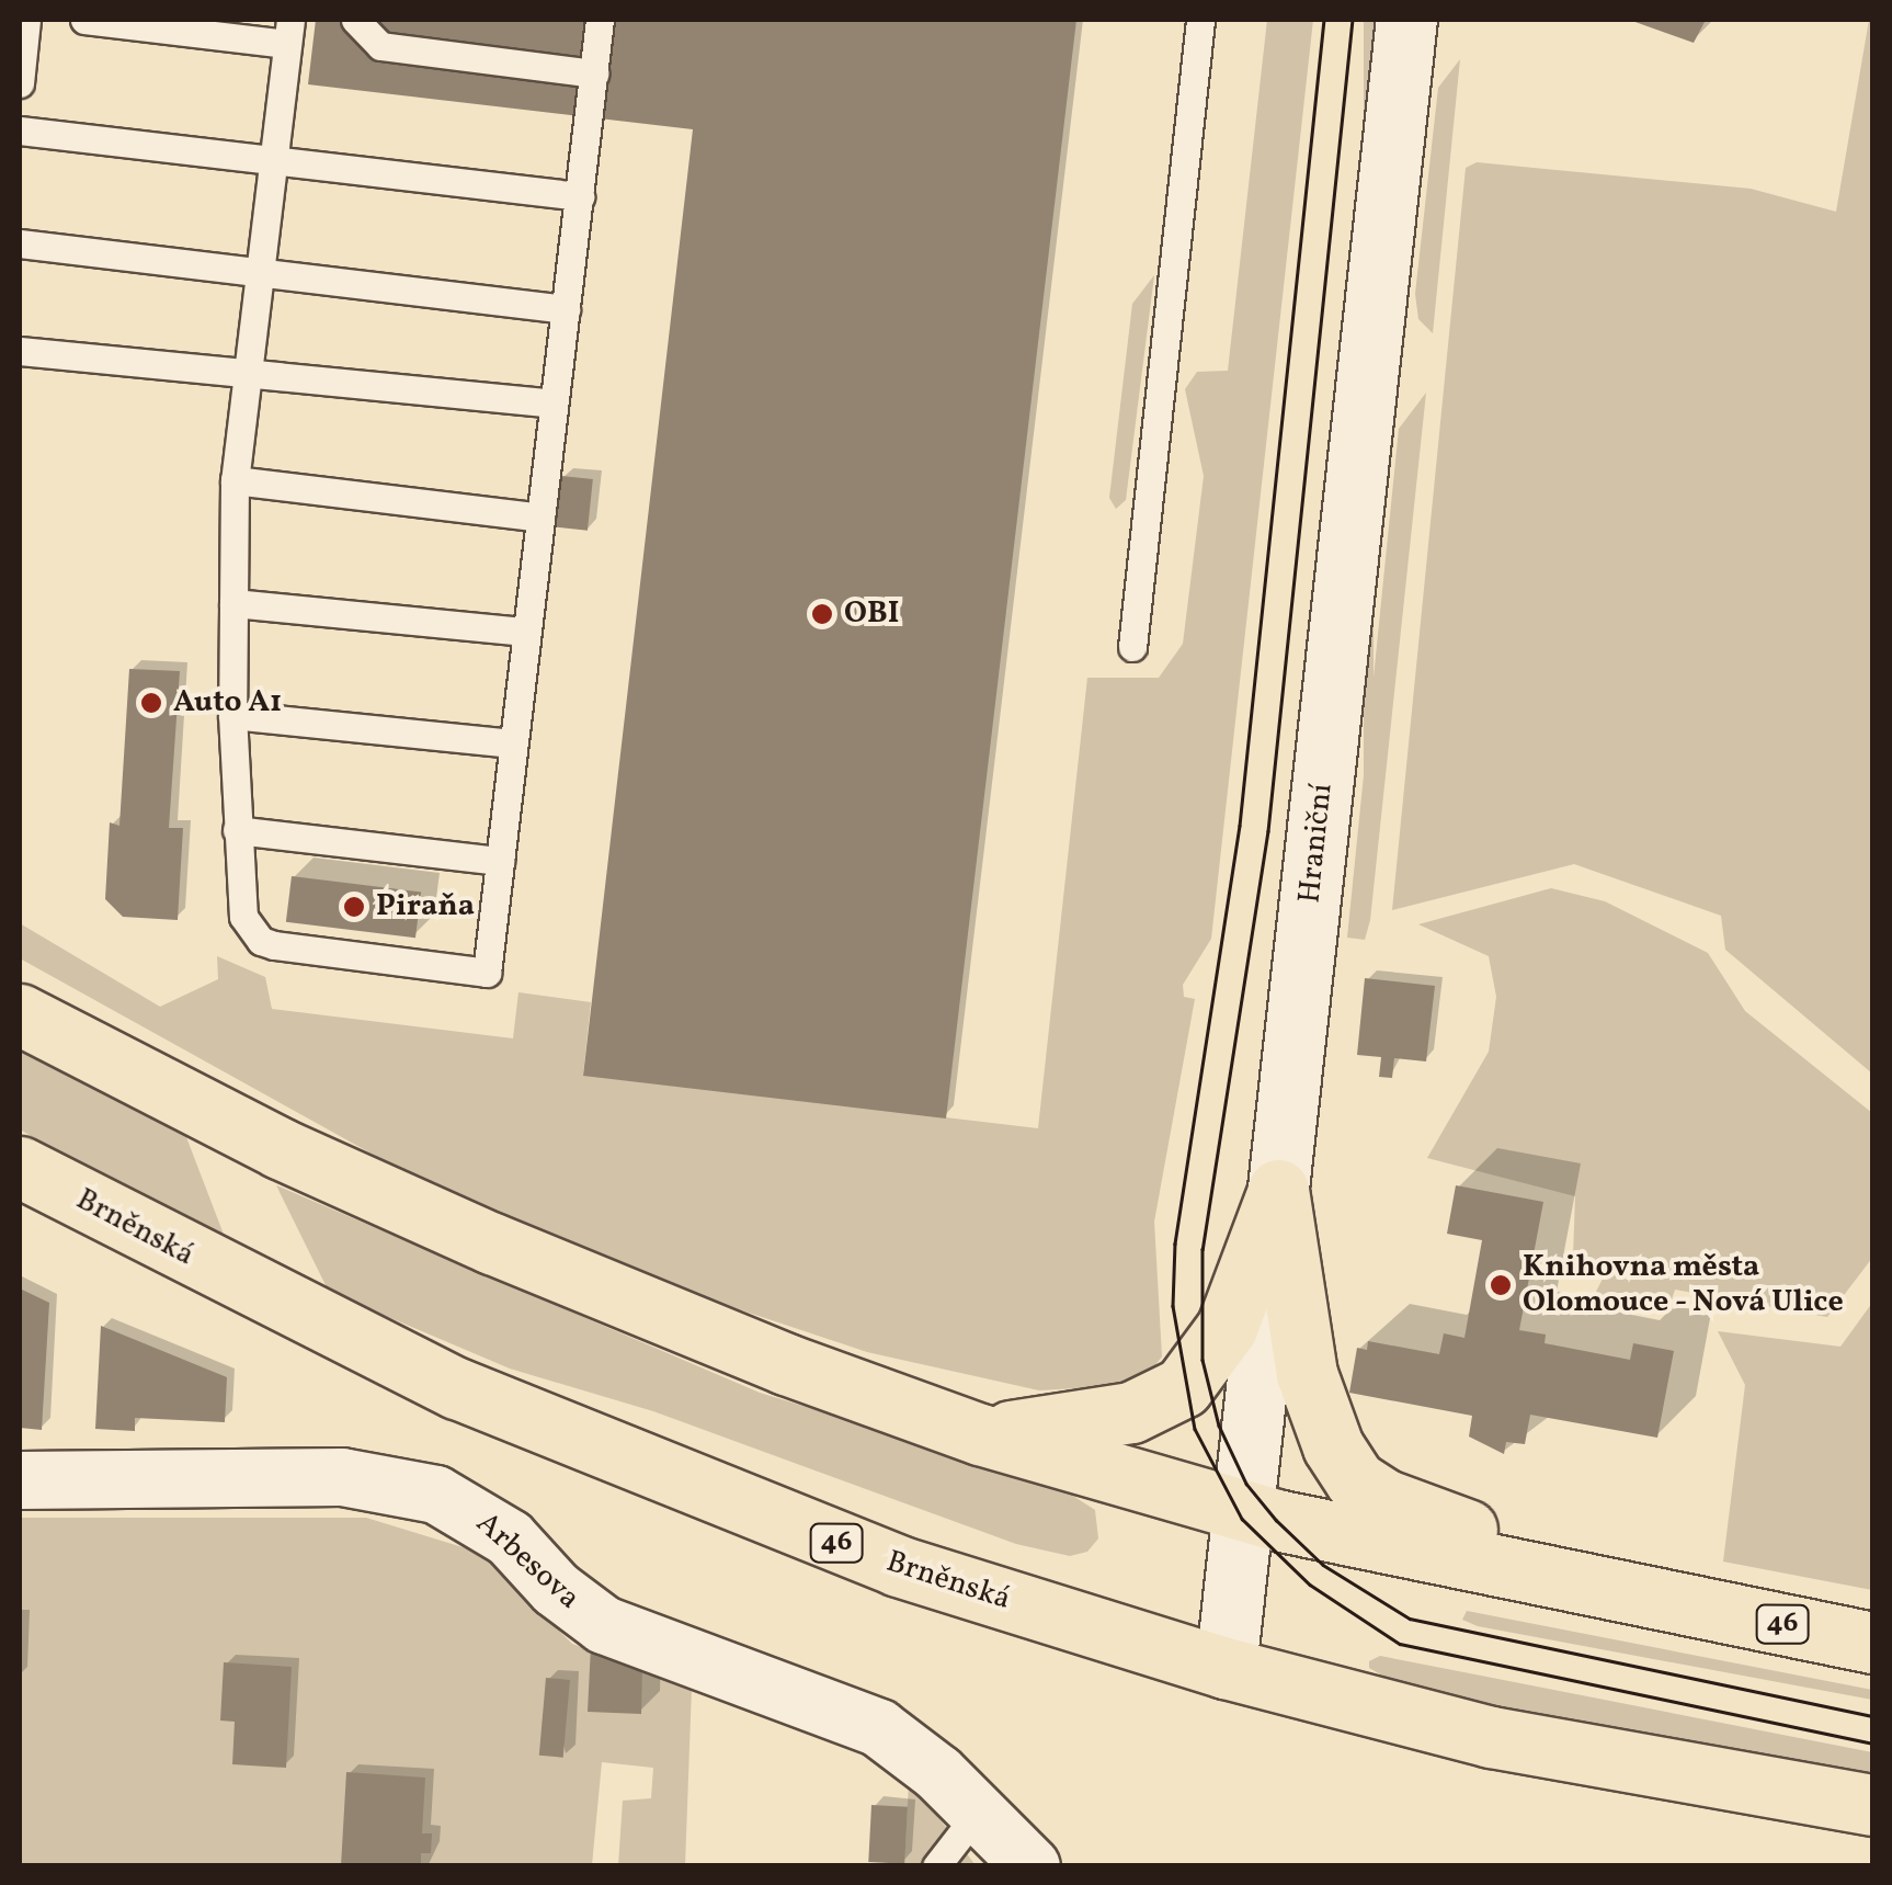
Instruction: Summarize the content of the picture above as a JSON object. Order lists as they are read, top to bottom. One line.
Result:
{"streets":{"main road":["Brněnská","46"],"street":["Hraniční","Arbesova"]},"crossings":[["Hraniční","Brněnská"],["Hraniční","46"]],"places":["OBI","Auto A1","Piraňa","Knihovna města Olomouce - Nová Ulice"]}
